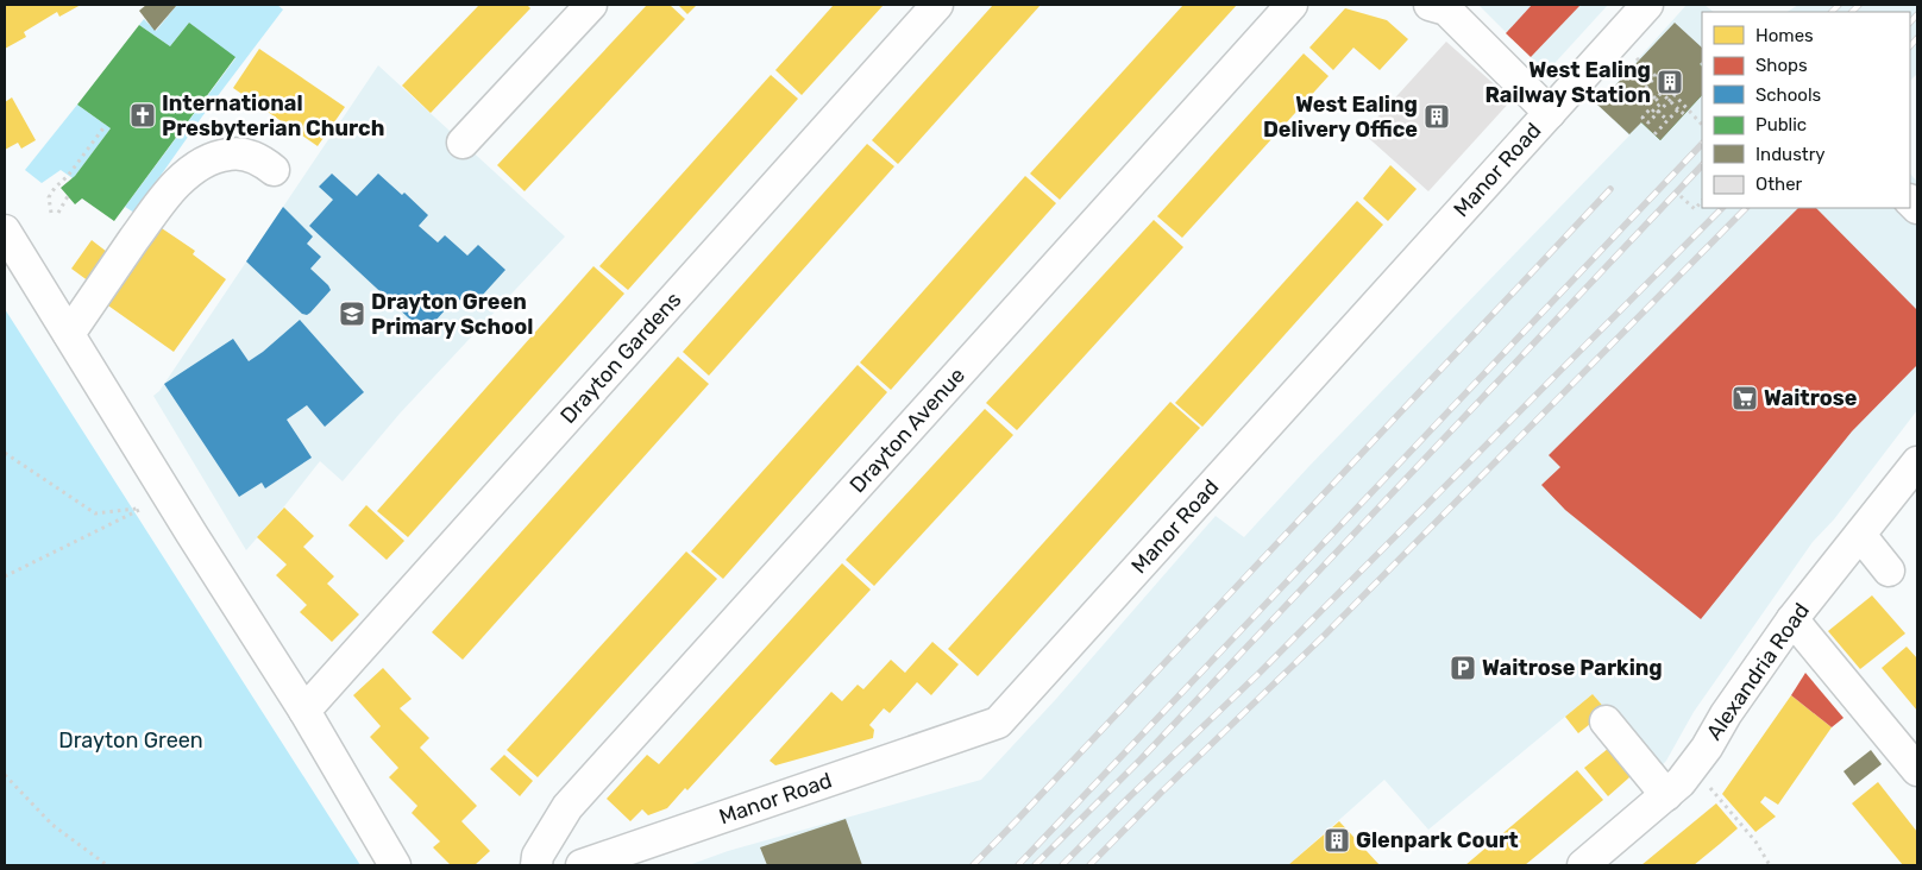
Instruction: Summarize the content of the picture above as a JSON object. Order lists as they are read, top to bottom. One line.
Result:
{"streets":{"street":["Manor Road","Drayton Gardens","Drayton Avenue","Alexandria Road"]},"parks":["Drayton Green"],"places":{"building":["West Ealing Railway Station","West Ealing Delivery Office","Glenpark Court"],"church":["International Presbyterian Church"],"school or university":["Drayton Green Primary School"],"supermarket":["Waitrose"],"parking":["Waitrose Parking"]},"legend":["Homes","Shops","Schools","Public","Industry","Other"]}
